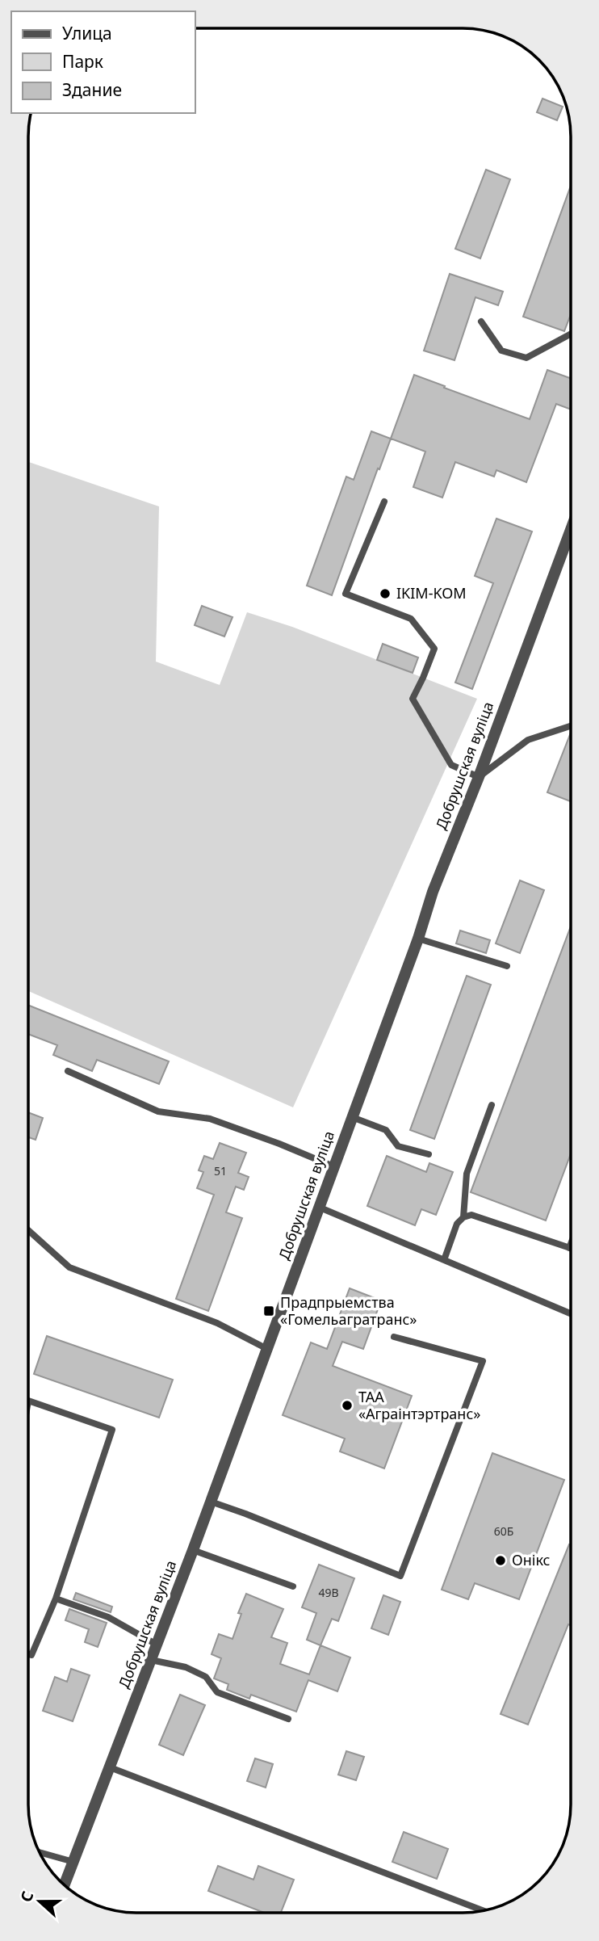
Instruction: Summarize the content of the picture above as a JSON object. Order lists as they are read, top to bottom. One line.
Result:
{"streets":{"street":["Добрушская вуліца"]},"places":{"other":["IKIM-KOM","ТАА «Аграінтэртранс»","Онікс"],"transit":["Прадпрыемства «Гомельагратранс»"]},"house_numbers":["51","60Б","49В"],"legend":["Улица","Парк","Здание"],"north":"left"}
